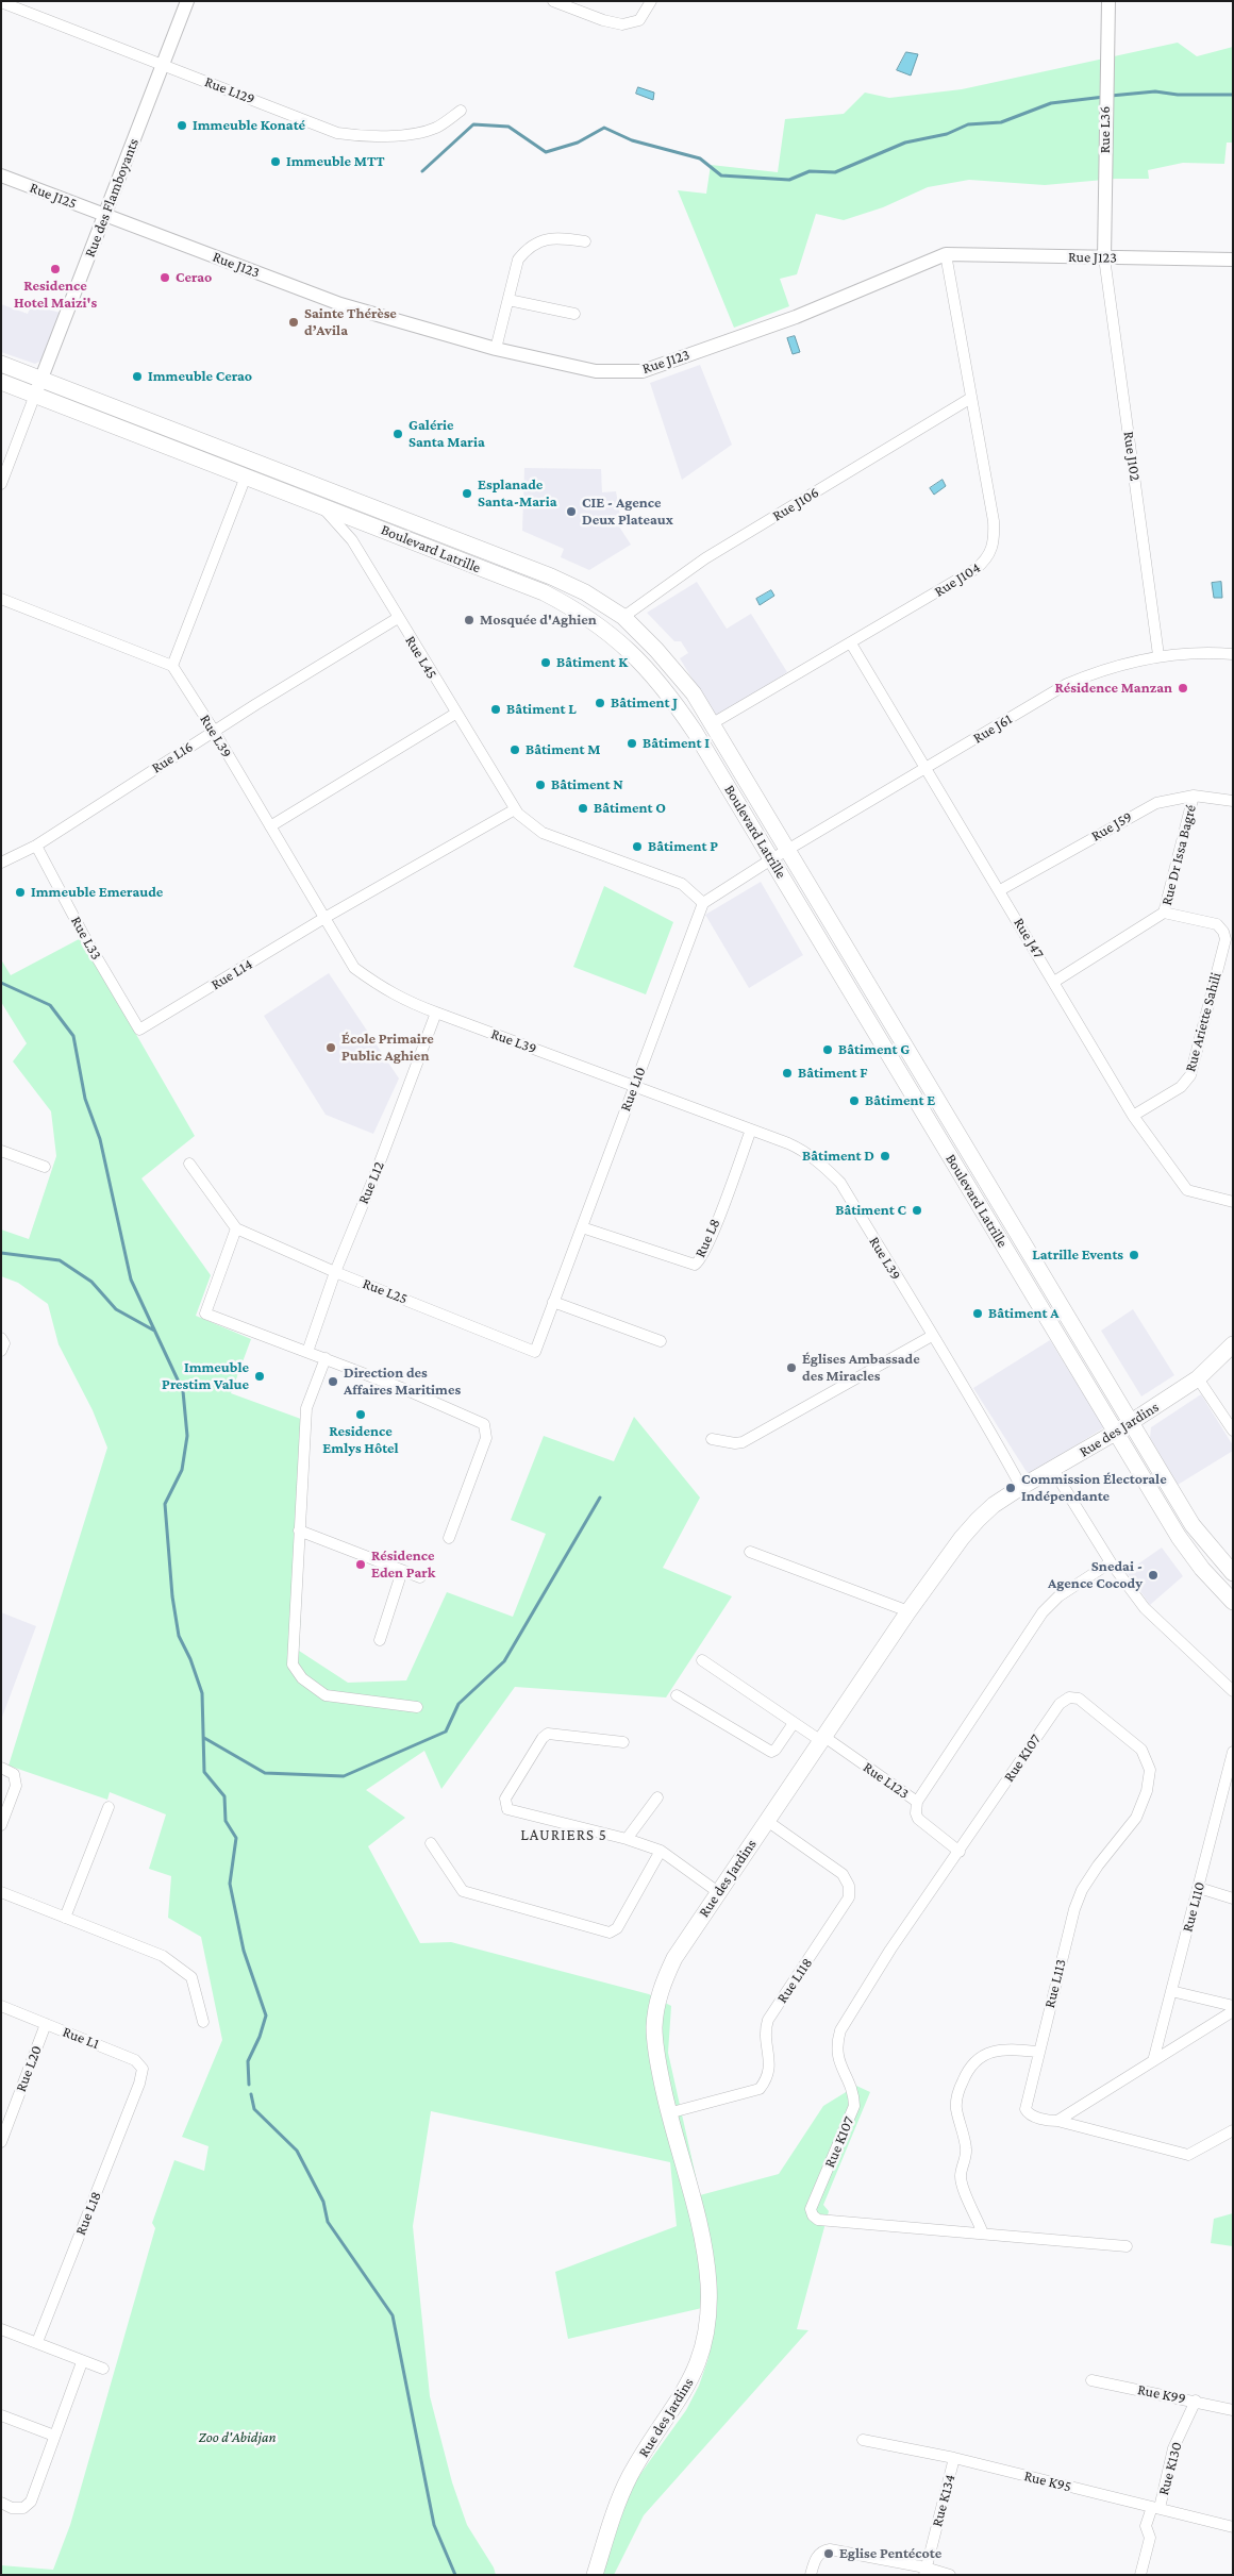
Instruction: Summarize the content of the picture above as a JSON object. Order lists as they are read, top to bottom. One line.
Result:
{"streets":{"main road":["Boulevard Latrille","Rue des Jardins"],"street":["Rue L129","Rue L36","Rue J125","Rue des Flamboyants","Rue J123","Rue J102","Rue J106","Rue J104","Rue L45","Rue J61","Rue L39","Rue L16","Rue J59","Rue Dr Issa Bagré","Rue L33","Rue J47","Rue L14","Rue Ariette Sahili","Rue L10","Rue L12","Rue L8","Rue L25","Rue K107","Rue L123","Rue L110","Rue L118","Rue L113","Rue L1","Rue L20","Rue L18","Rue K99","Rue K130","Rue K95","Rue K134"]},"crossings":[["Rue L129","Rue des Flamboyants"],["Rue L36","Rue J123"],["Rue L36","Rue J102"],["Rue J125","Rue des Flamboyants"],["Rue J125","Rue J123"],["Rue des Flamboyants","Rue J123"],["Rue des Flamboyants","Boulevard Latrille"],["Rue J123","Rue J102"],["Rue J123","Rue J104"],["Rue J102","Rue J61"],["Rue J106","Boulevard Latrille"],["Rue J106","Rue J104"],["Boulevard Latrille","Rue J104"],["Boulevard Latrille","Rue L45"],["Boulevard Latrille","Rue J61"],["Boulevard Latrille","Rue des Jardins"],["Rue J104","Rue J47"],["Rue L45","Rue L16"],["Rue L45","Rue L14"],["Rue J61","Rue J47"],["Rue L39","Rue L16"],["Rue L39","Rue L14"],["Rue L39","Rue L10"],["Rue L39","Rue L12"],["Rue L39","Rue L8"],["Rue L39","Rue des Jardins"],["Rue L16","Rue L33"],["Rue J59","Rue Dr Issa Bagré"],["Rue J59","Rue J47"],["Rue Dr Issa Bagré","Rue J47"],["Rue Dr Issa Bagré","Rue Ariette Sahili"],["Rue L33","Rue L14"],["Rue J47","Rue Ariette Sahili"],["Rue L10","Rue L8"],["Rue L10","Rue L25"],["Rue L12","Rue L25"],["Rue des Jardins","Rue L123"],["Rue des Jardins","Rue L118"],["Rue K107","Rue L123"],["Rue K107","Rue L113"],["Rue L1","Rue L20"],["Rue L1","Rue L18"],["Rue K99","Rue K130"],["Rue K130","Rue K95"],["Rue K95","Rue K134"]],"districts":["LAURIERS 5"],"parks":["Zoo d'Abidjan"],"places":["Immeuble Konaté","Immeuble MTT","Residence Hotel Maizi's","Cerao","Sainte Thérèse d’Avila","Immeuble Cerao","Galérie Santa Maria","Esplanade Santa-Maria","CIE - Agence Deux Plateaux","Mosquée d'Aghien","Bâtiment K","Résidence Manzan","Bâtiment J","Bâtiment L","Bâtiment I","Bâtiment M","Bâtiment N","Bâtiment O","Bâtiment P","Immeuble Emeraude","École Primaire Public Aghien","Bâtiment G","Bâtiment F","Bâtiment E","Bâtiment D","Bâtiment C","Latrille Events","Bâtiment A","Églises Ambassade des Miracles","Immeuble Prestim Value","Direction des Affaires Maritimes","Residence Emlys Hôtel","Commission Électorale Indépendante","Résidence Eden Park","Snedai - Agence Cocody","Eglise Pentécote"]}
